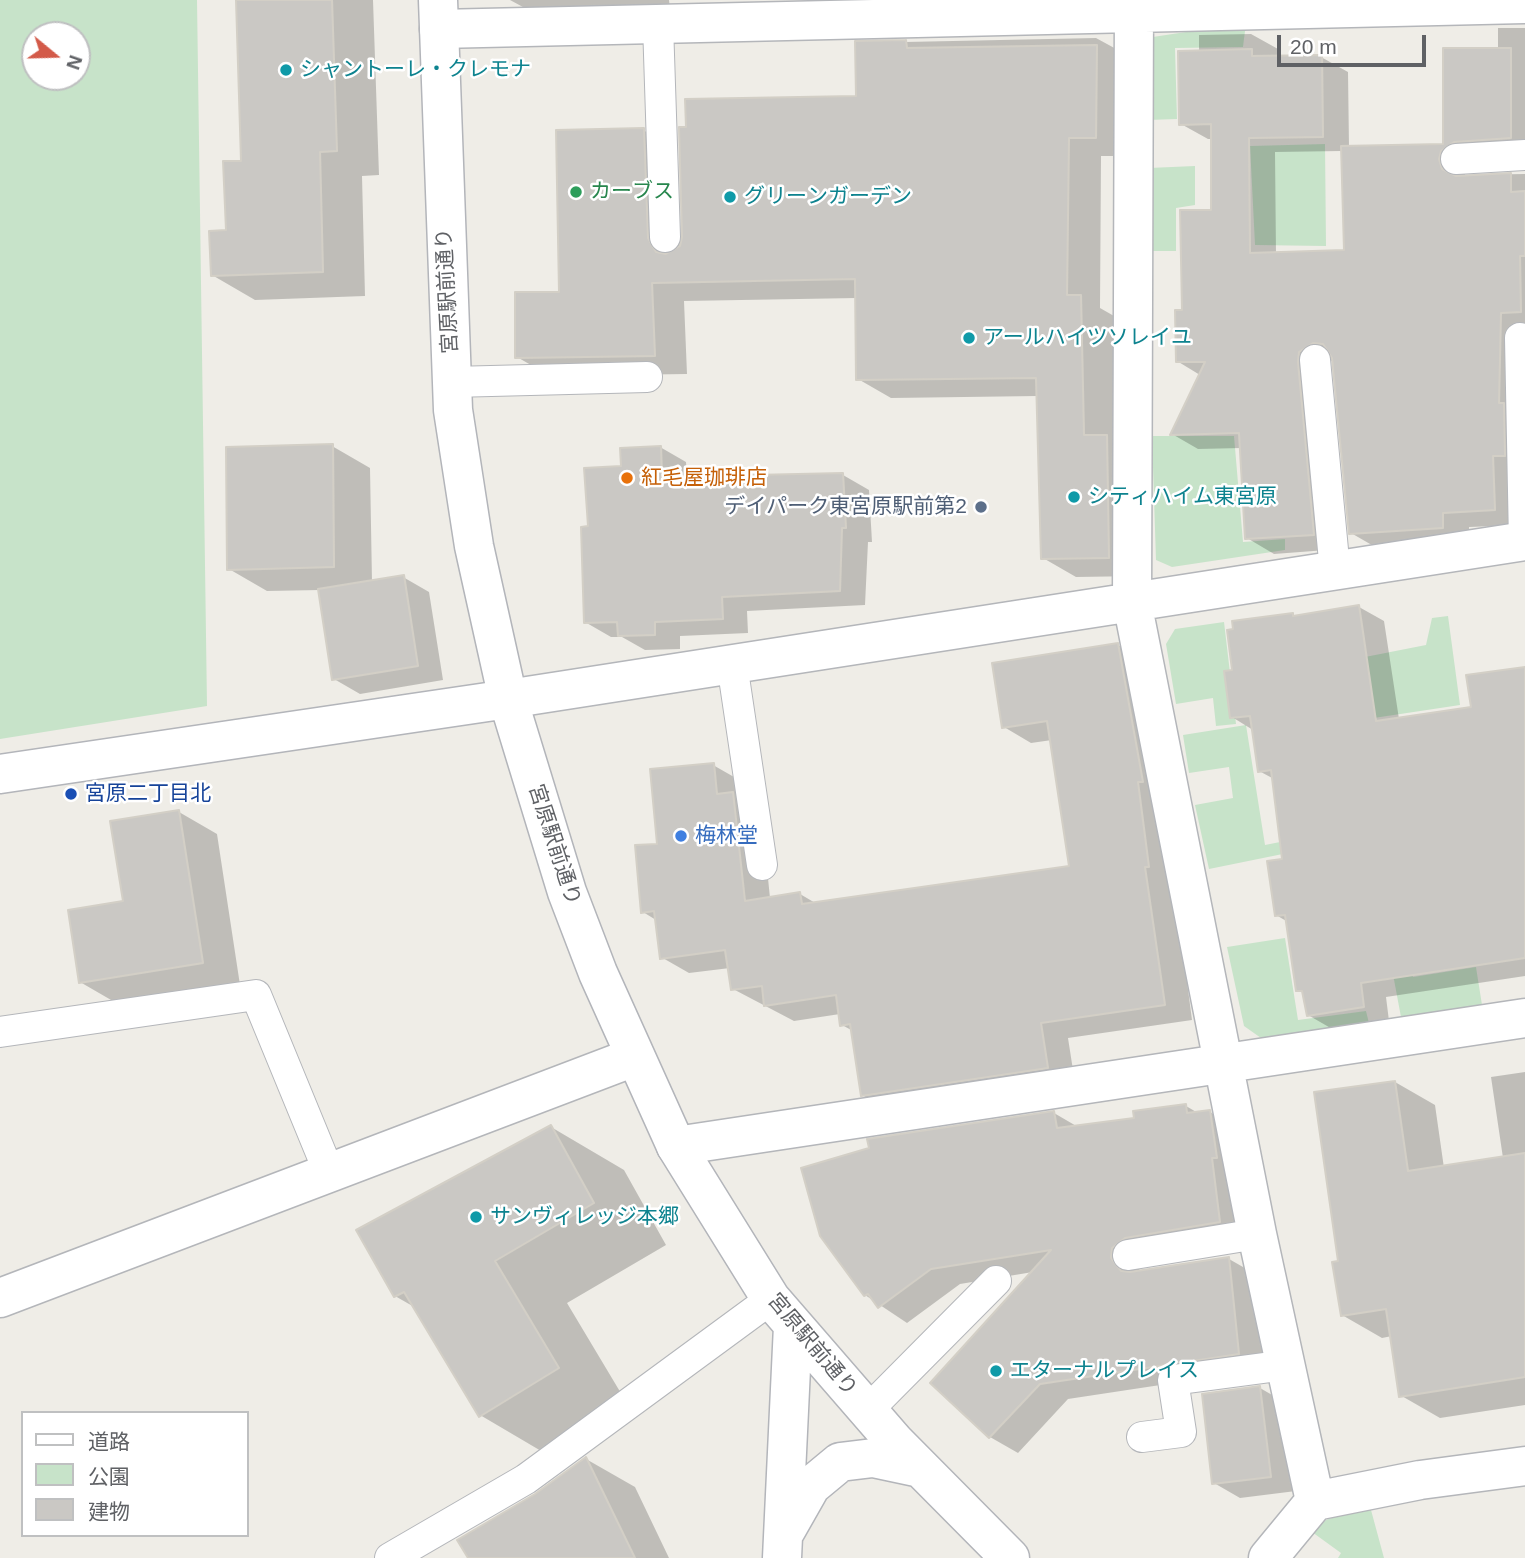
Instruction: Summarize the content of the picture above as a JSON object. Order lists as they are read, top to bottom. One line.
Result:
{"streets":{"street":["宮原駅前通り"]},"places":["シャントーレ・クレモナ","カーブス","グリーンガーデン","アールハイツソレイユ","紅毛屋珈琲店","シティハイム東宮原","デイパーク東宮原駅前第2","宮原二丁目北","梅林堂","サンヴィレッジ本郷","エターナルプレイス"],"legend":["道路","公園","建物"],"scale_bar":"20 m","north":"right"}
